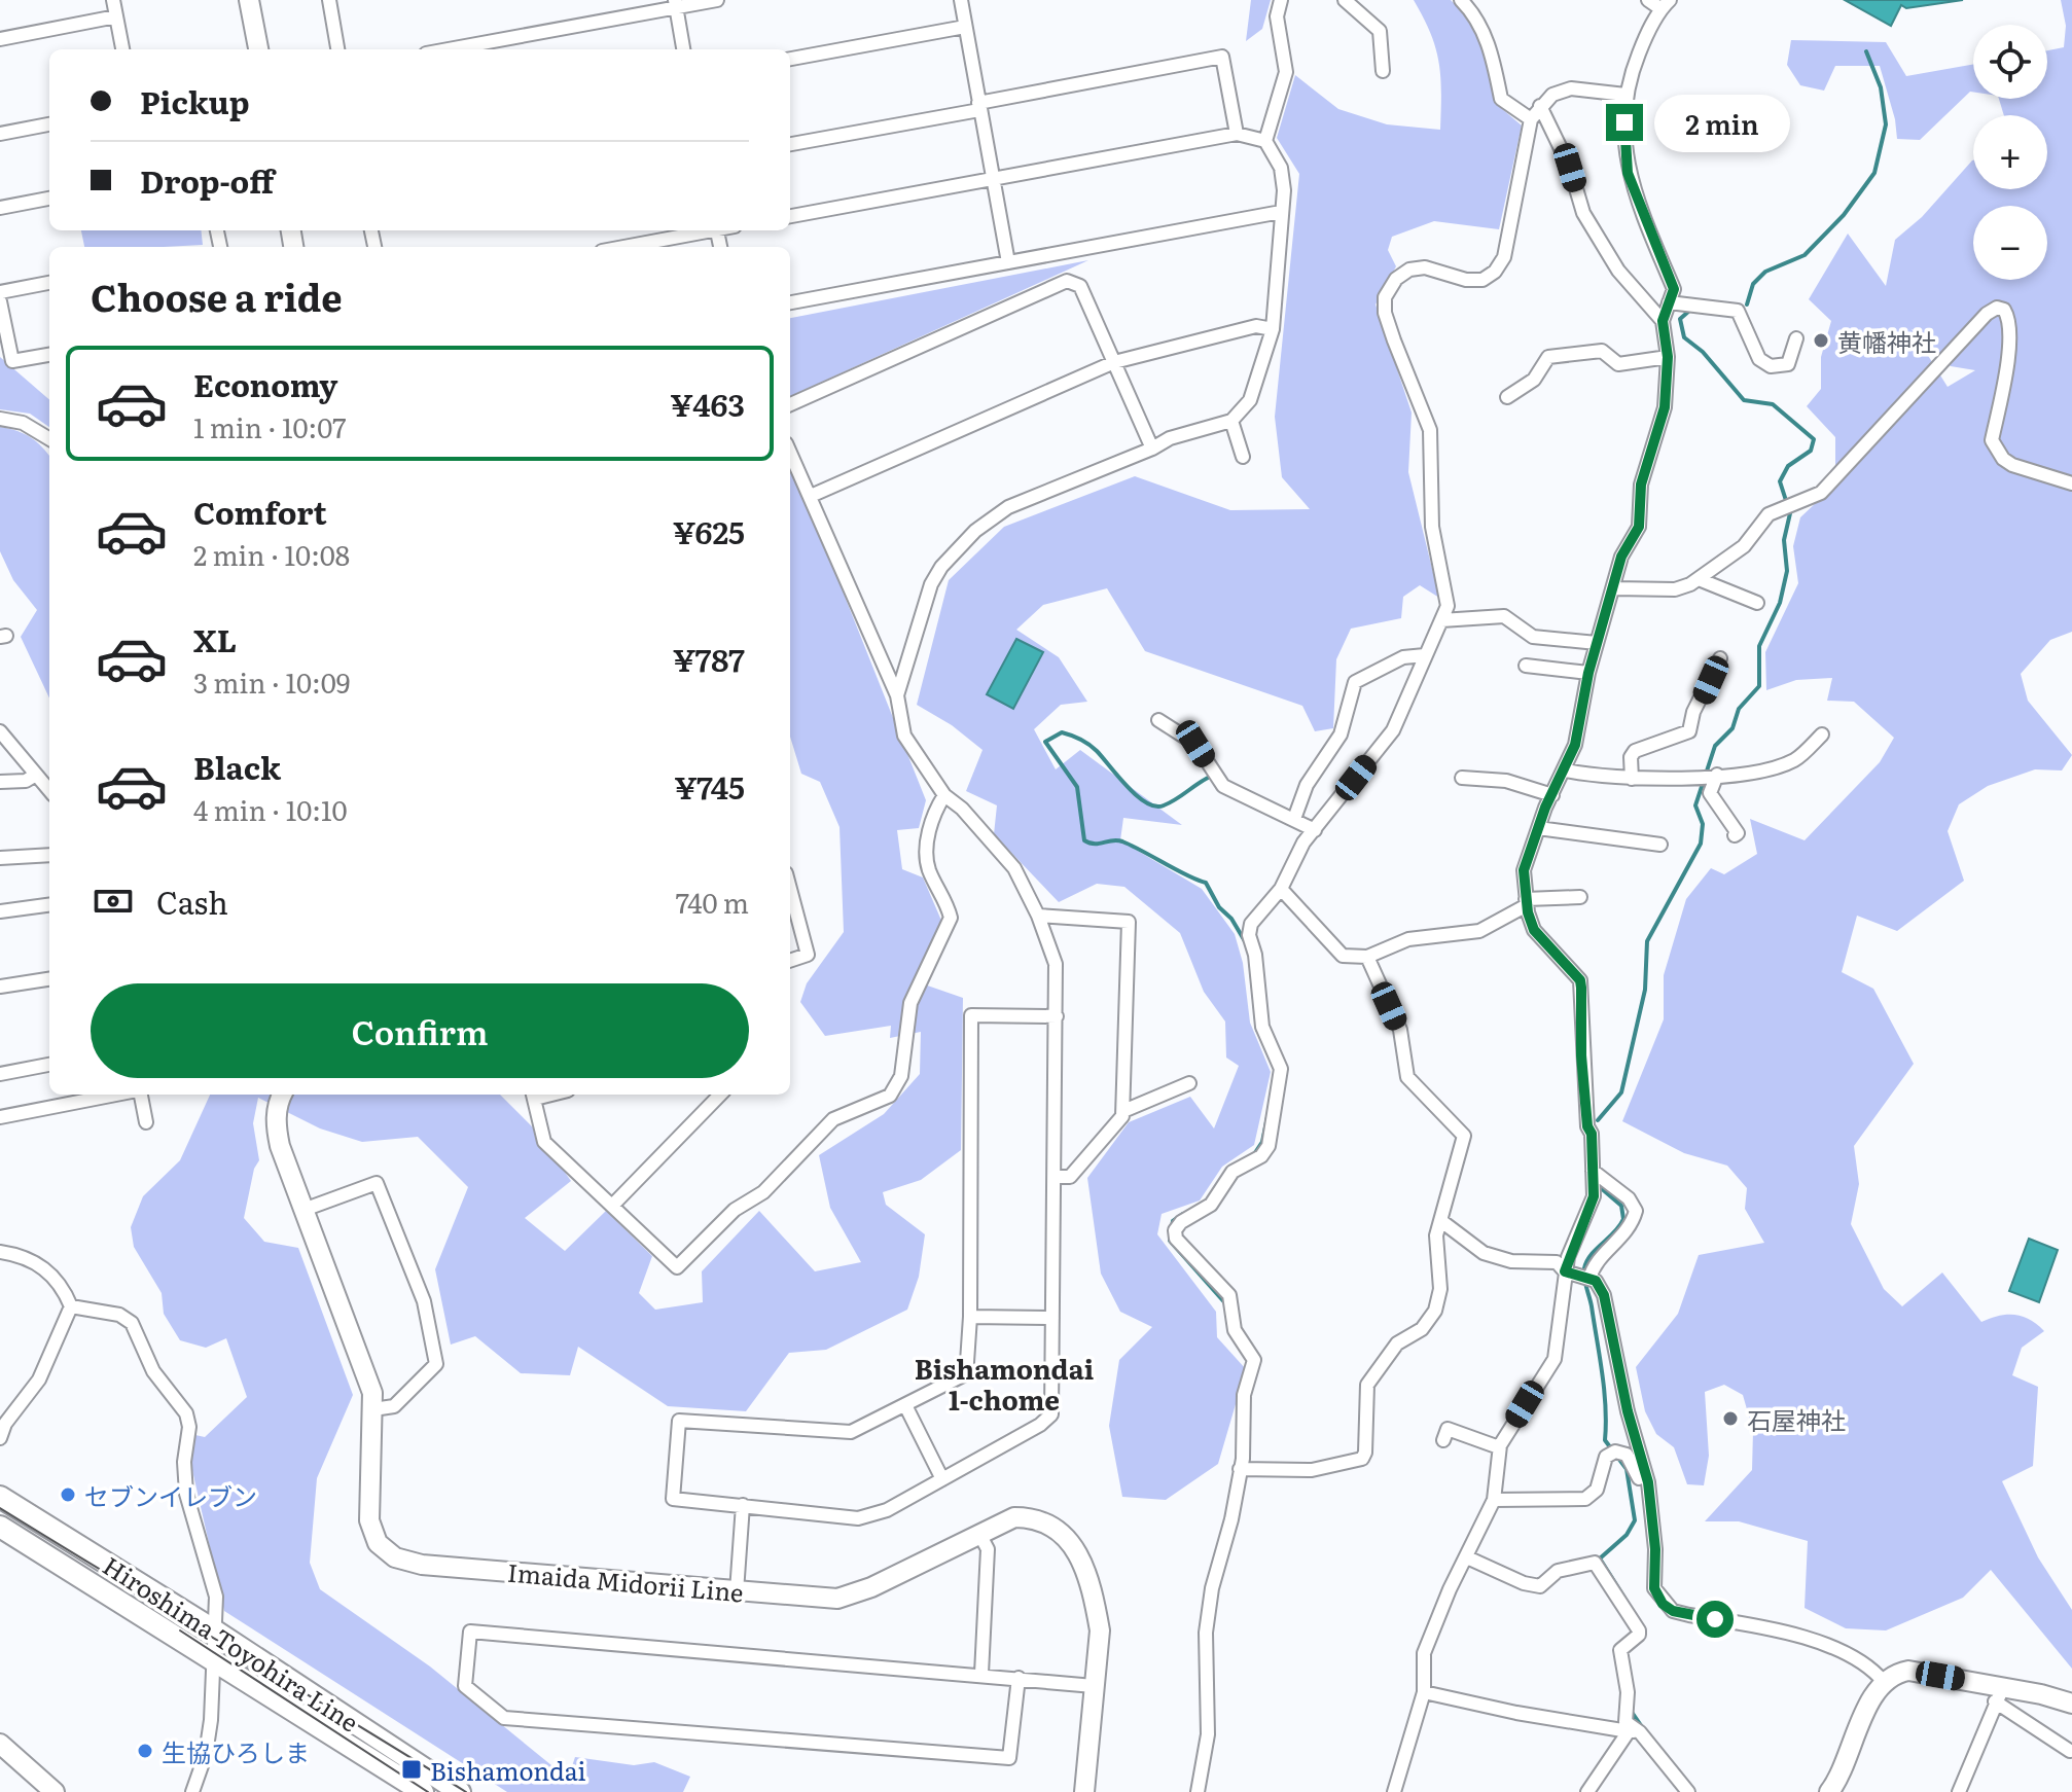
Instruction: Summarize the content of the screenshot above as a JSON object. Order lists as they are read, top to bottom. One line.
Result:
{"streets":{"main road":["Imaida Midorii Line","Hiroshima Toyohira Line"]},"districts":["Bishamondai 1-chome"],"places":{"other":["黄幡神社","石屋神社","セブンイレブン","生協ひろしま"],"transit":["Bishamondai"]},"page":{"map_buttons":["+","−"],"banner":["Pickup","Drop-off"],"bubble":"2 min","heading":"Choose a ride","list":[{"name":"Economy","note":"1 min · 10:07","value":"¥463"},{"name":"Comfort","note":"2 min · 10:08","value":"¥625"},{"name":"XL","note":"3 min · 10:09","value":"¥787"},{"name":"Black","note":"4 min · 10:10","value":"¥745"}],"pay":["Cash","740 m"],"buttons":"Confirm"}}
